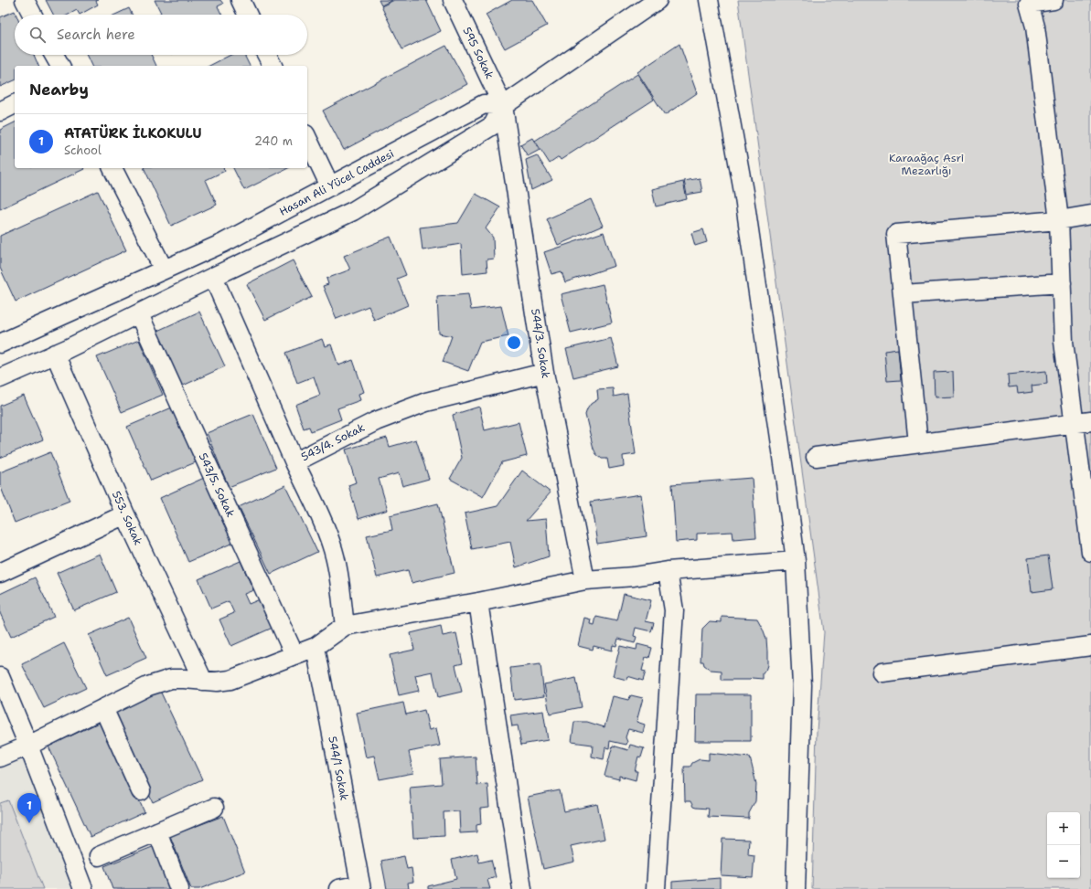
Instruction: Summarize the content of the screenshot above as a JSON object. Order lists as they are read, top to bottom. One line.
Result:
{"streets":{"street":["595 Sokak","Hasan Ali Yücel Caddesi","544/3. Sokak","543/4. Sokak","543/5. Sokak","553. Sokak","544/1 Sokak"]},"crossings":[["595 Sokak","Hasan Ali Yücel Caddesi"],["595 Sokak","544/3. Sokak"],["Hasan Ali Yücel Caddesi","544/3. Sokak"],["544/3. Sokak","543/4. Sokak"]],"parks":["Karaağaç Asri Mezarlığı"],"page":{"search":"Search here","heading":"Nearby","list":[{"mark":"1","name":"ATATÜRK İLKOKULU","note":"School","value":"240 m"}],"pins":"1","map_buttons":["+","−"]}}
